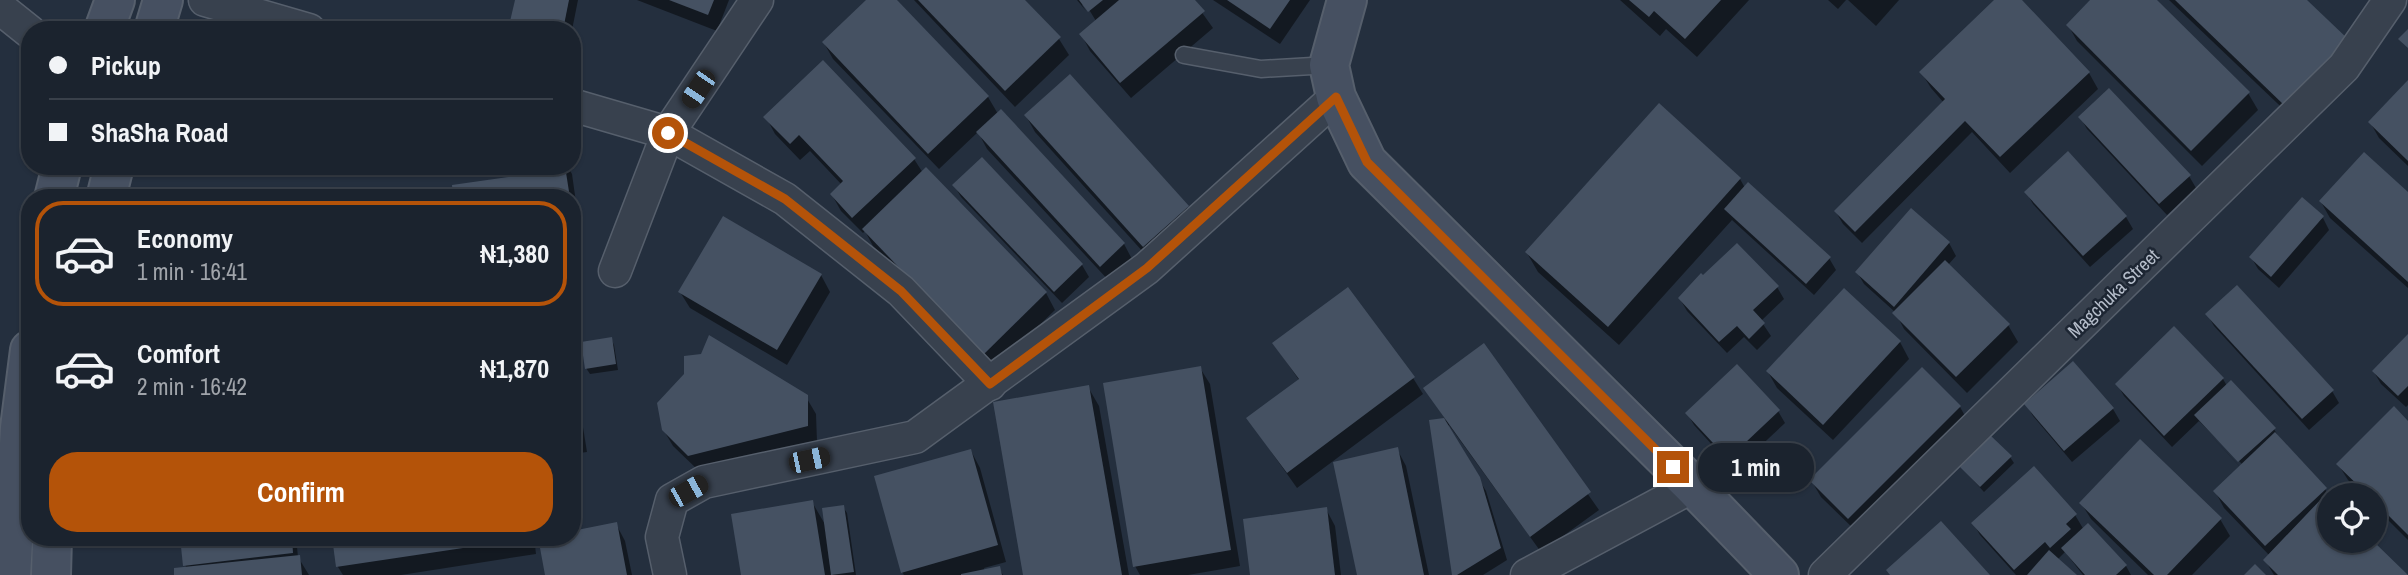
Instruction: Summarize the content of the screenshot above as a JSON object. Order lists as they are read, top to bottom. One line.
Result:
{"streets":{"street":["Magchuka Street"]},"page":{"banner":["Pickup","ShaSha Road"],"list":[{"name":"Economy","note":"1 min · 16:41","value":"₦1,380"},{"name":"Comfort","note":"2 min · 16:42","value":"₦1,870"}],"buttons":"Confirm","bubble":"1 min"}}
